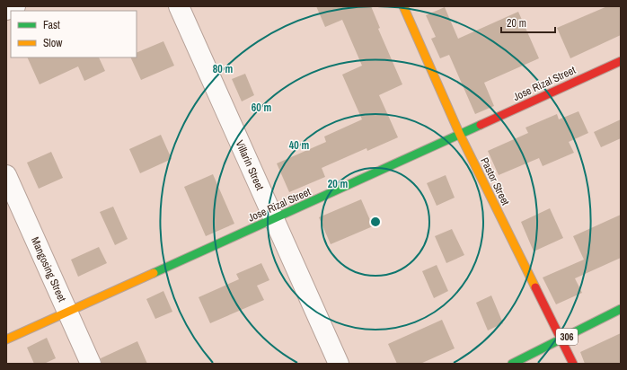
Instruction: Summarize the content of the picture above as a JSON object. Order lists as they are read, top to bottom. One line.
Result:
{"streets":{"street":["Jose Rizal Street","Villarin Street","Pastor Street","Mangosing Street","306"]},"crossings":[["Jose Rizal Street","Villarin Street"],["Jose Rizal Street","Pastor Street"],["Jose Rizal Street","Mangosing Street"],["Pastor Street","306"]],"legend":["Fast","Slow"],"scale_bar":"20 m","rings":["80 m","60 m","40 m","20 m"]}
